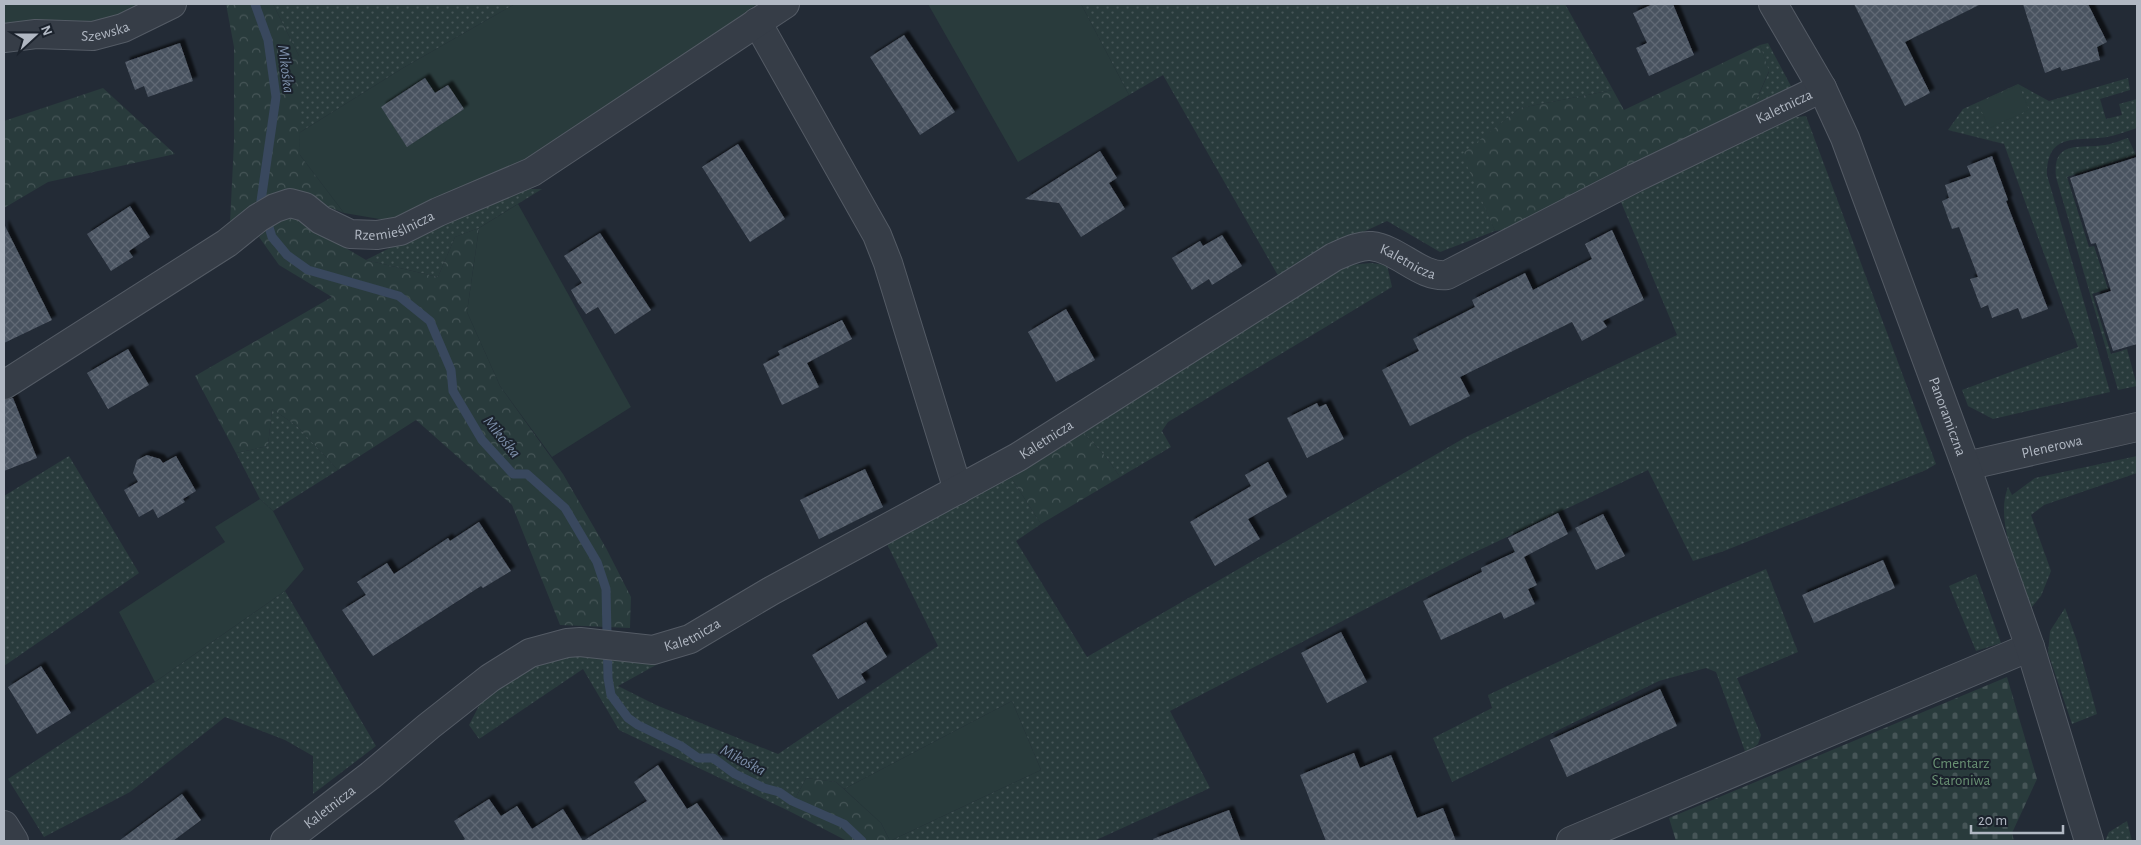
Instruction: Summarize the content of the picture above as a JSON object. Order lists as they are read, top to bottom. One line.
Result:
{"streets":{"street":["Szewska","Kaletnicza","Rzemieślnicza","Panoramiczna","Plenerowa"]},"crossings":[["Kaletnicza","Panoramiczna"],["Panoramiczna","Plenerowa"]],"water":["Mikośka"],"parks":["Cmentarz Staroniwa"],"scale_bar":"20 m","north":"right"}
